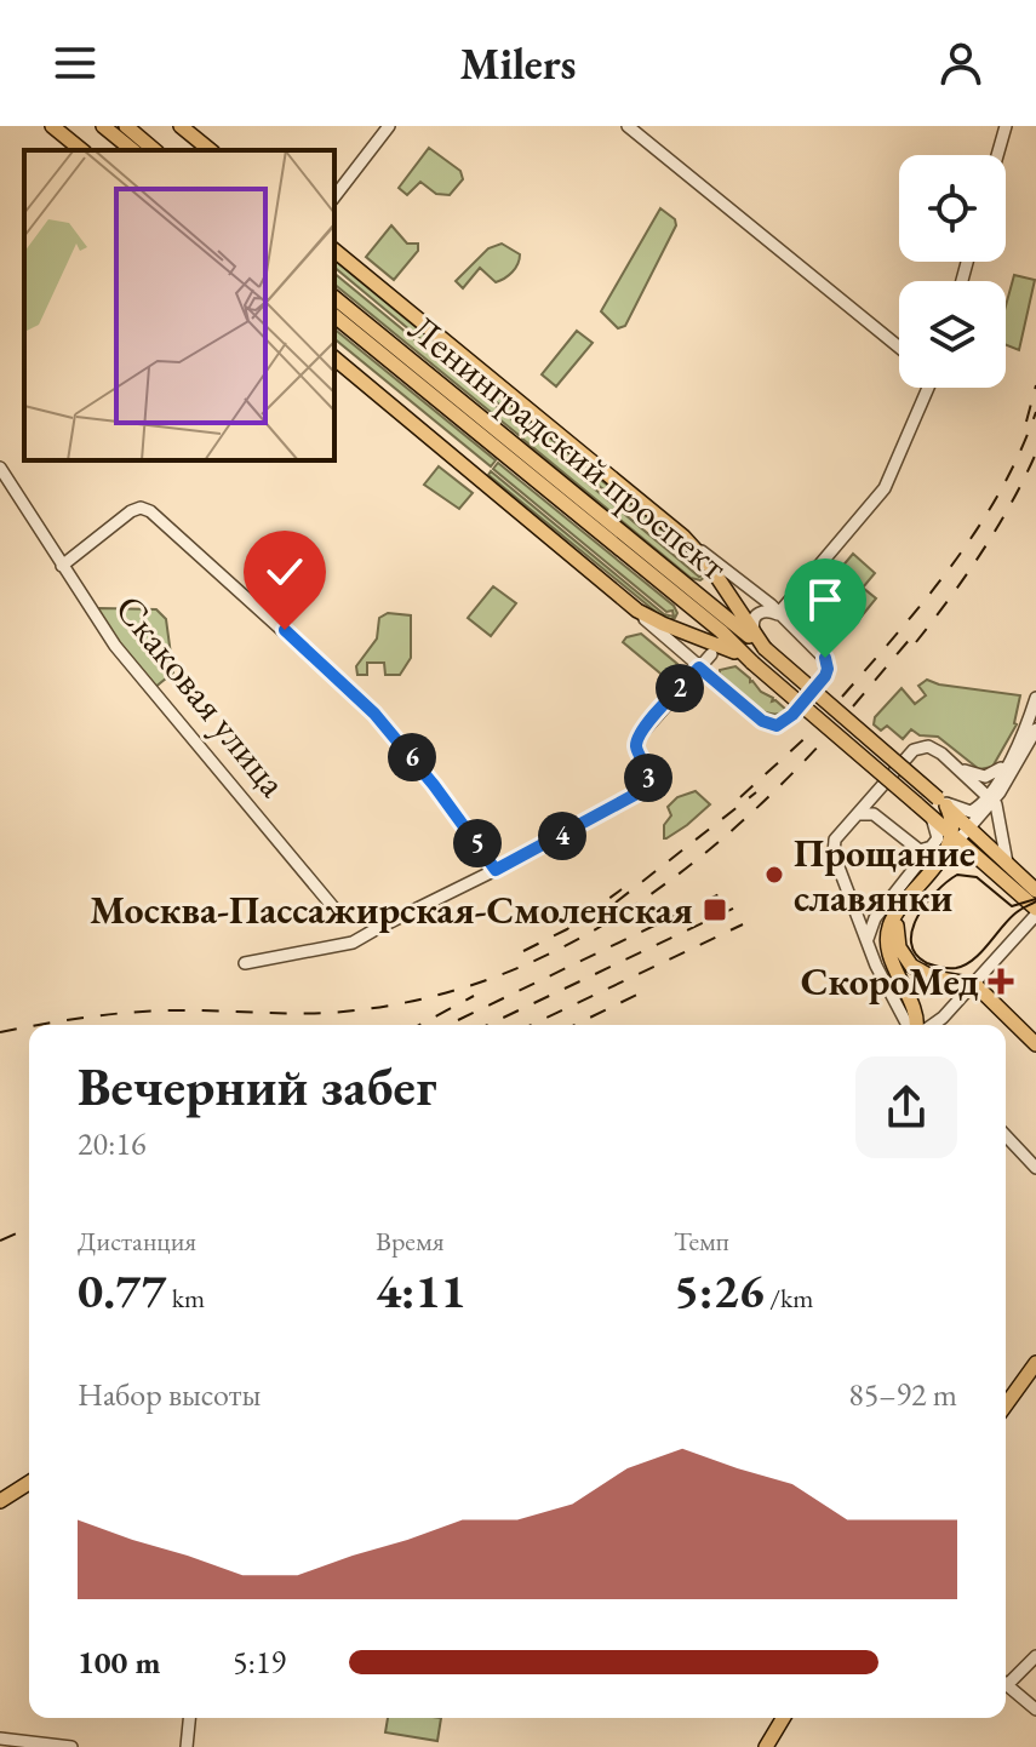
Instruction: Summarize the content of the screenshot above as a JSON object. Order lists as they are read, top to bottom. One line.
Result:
{"streets":{"main road":["Ленинградский проспект"],"street":["Скаковая улица"]},"places":{"other":["Прощание славянки"],"transit":["Москва-Пассажирская-Смоленская"],"health":["СкороМед"]},"page":{"header":"Milers","pins":["2","6","3","4","5"],"heading":["Вечерний забег","20:16"],"stats":[["Дистанция","0.77 km"],["Время","4:11"],["Темп","5:26 /km"]],"chart":["Набор высоты","85–92 m"],"list":[{"name":"100 m","note":"5:19"}]}}
